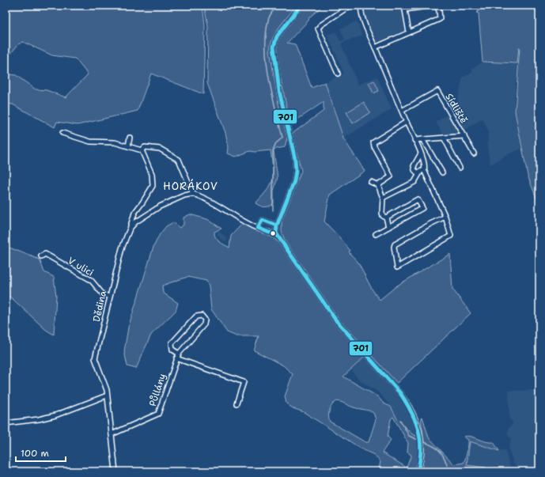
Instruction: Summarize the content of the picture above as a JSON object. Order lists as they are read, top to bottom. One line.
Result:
{"streets":{"street":["Sídliště","V ulici","Dědina","Půllány"]},"crossings":[["V ulici","Dědina"]],"districts":["HORÁKOV"],"lines":["transit line 701"],"scale_bar":"100 m"}
